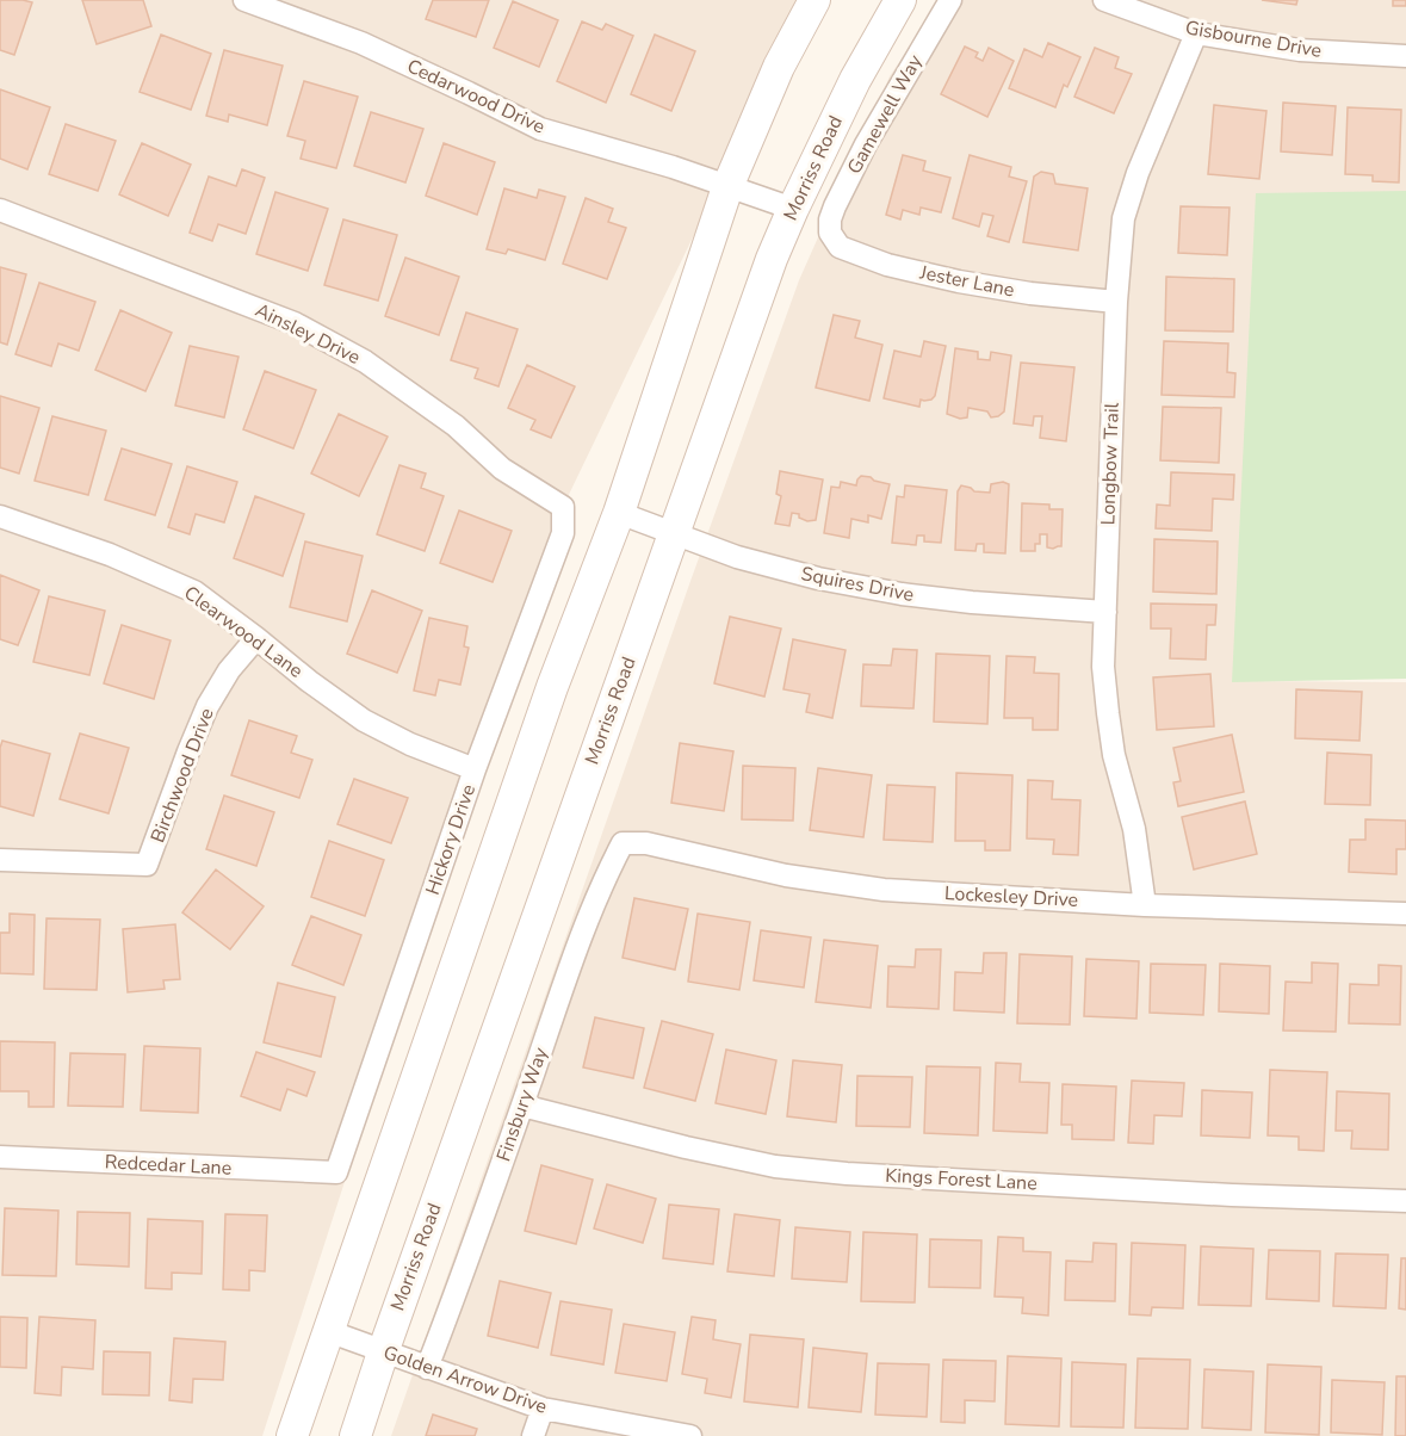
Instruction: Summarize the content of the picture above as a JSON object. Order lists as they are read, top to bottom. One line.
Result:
{"streets":{"main road":["Morriss Road"],"street":["Gisbourne Drive","Cedarwood Drive","Gamewell Way","Jester Lane","Ainsley Drive","Longbow Trail","Squires Drive","Clearwood Lane","Birchwood Drive","Hickory Drive","Lockesley Drive","Finsbury Way","Redcedar Lane","Kings Forest Lane","Golden Arrow Drive"]},"crossings":[["Gisbourne Drive","Longbow Trail"],["Cedarwood Drive","Morriss Road"],["Gamewell Way","Jester Lane"],["Morriss Road","Squires Drive"],["Morriss Road","Golden Arrow Drive"],["Jester Lane","Longbow Trail"],["Ainsley Drive","Hickory Drive"],["Longbow Trail","Squires Drive"],["Longbow Trail","Lockesley Drive"],["Clearwood Lane","Birchwood Drive"],["Clearwood Lane","Hickory Drive"],["Hickory Drive","Redcedar Lane"],["Lockesley Drive","Finsbury Way"],["Finsbury Way","Kings Forest Lane"],["Finsbury Way","Golden Arrow Drive"]]}
